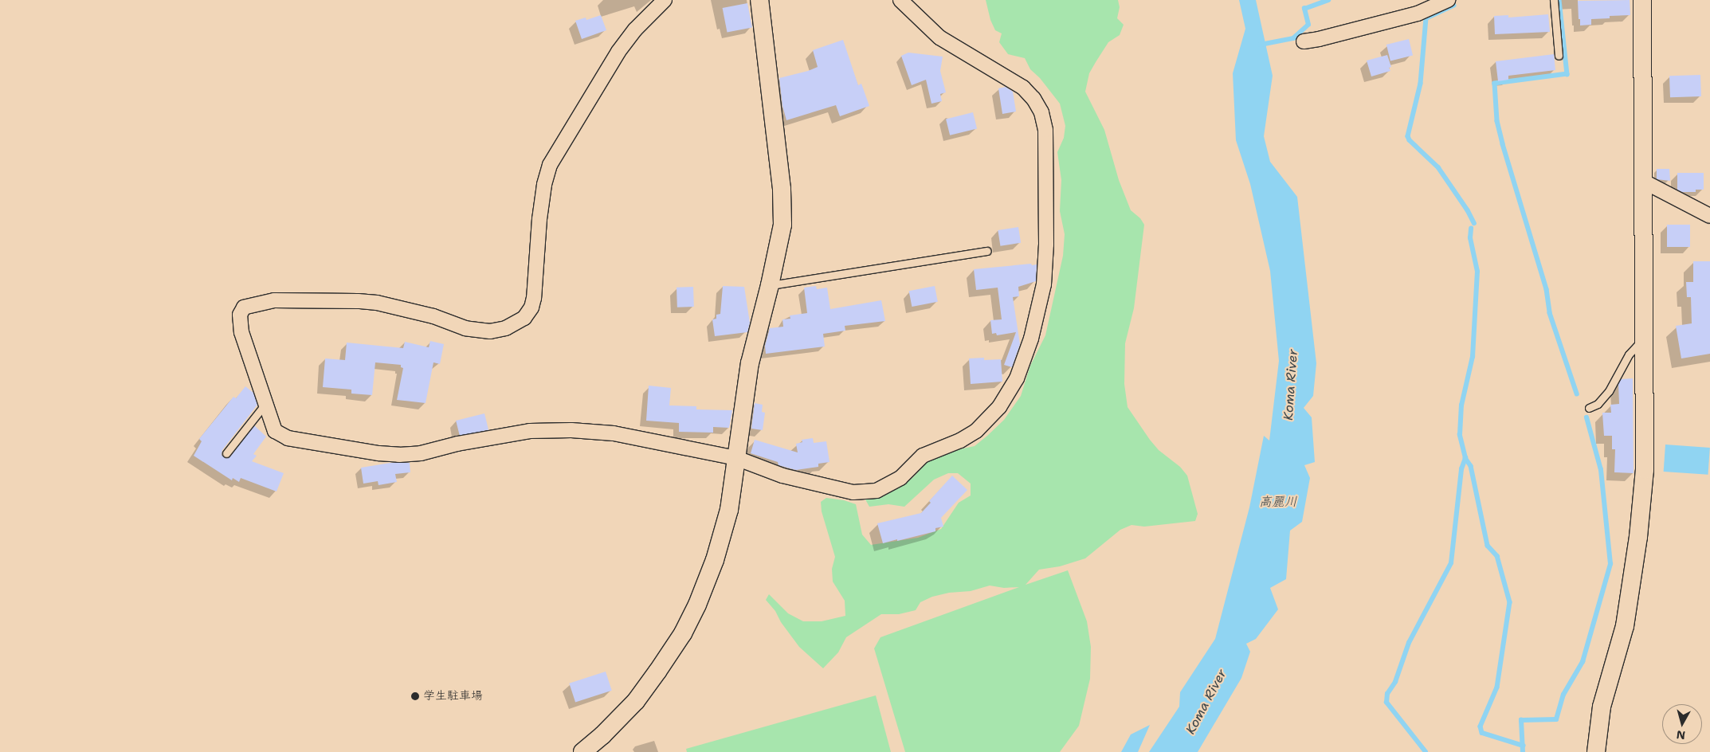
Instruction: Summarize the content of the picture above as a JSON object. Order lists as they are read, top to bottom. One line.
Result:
{"water":["Koma River","高麗川"],"places":["学生駐車場"],"north":"bottom"}
